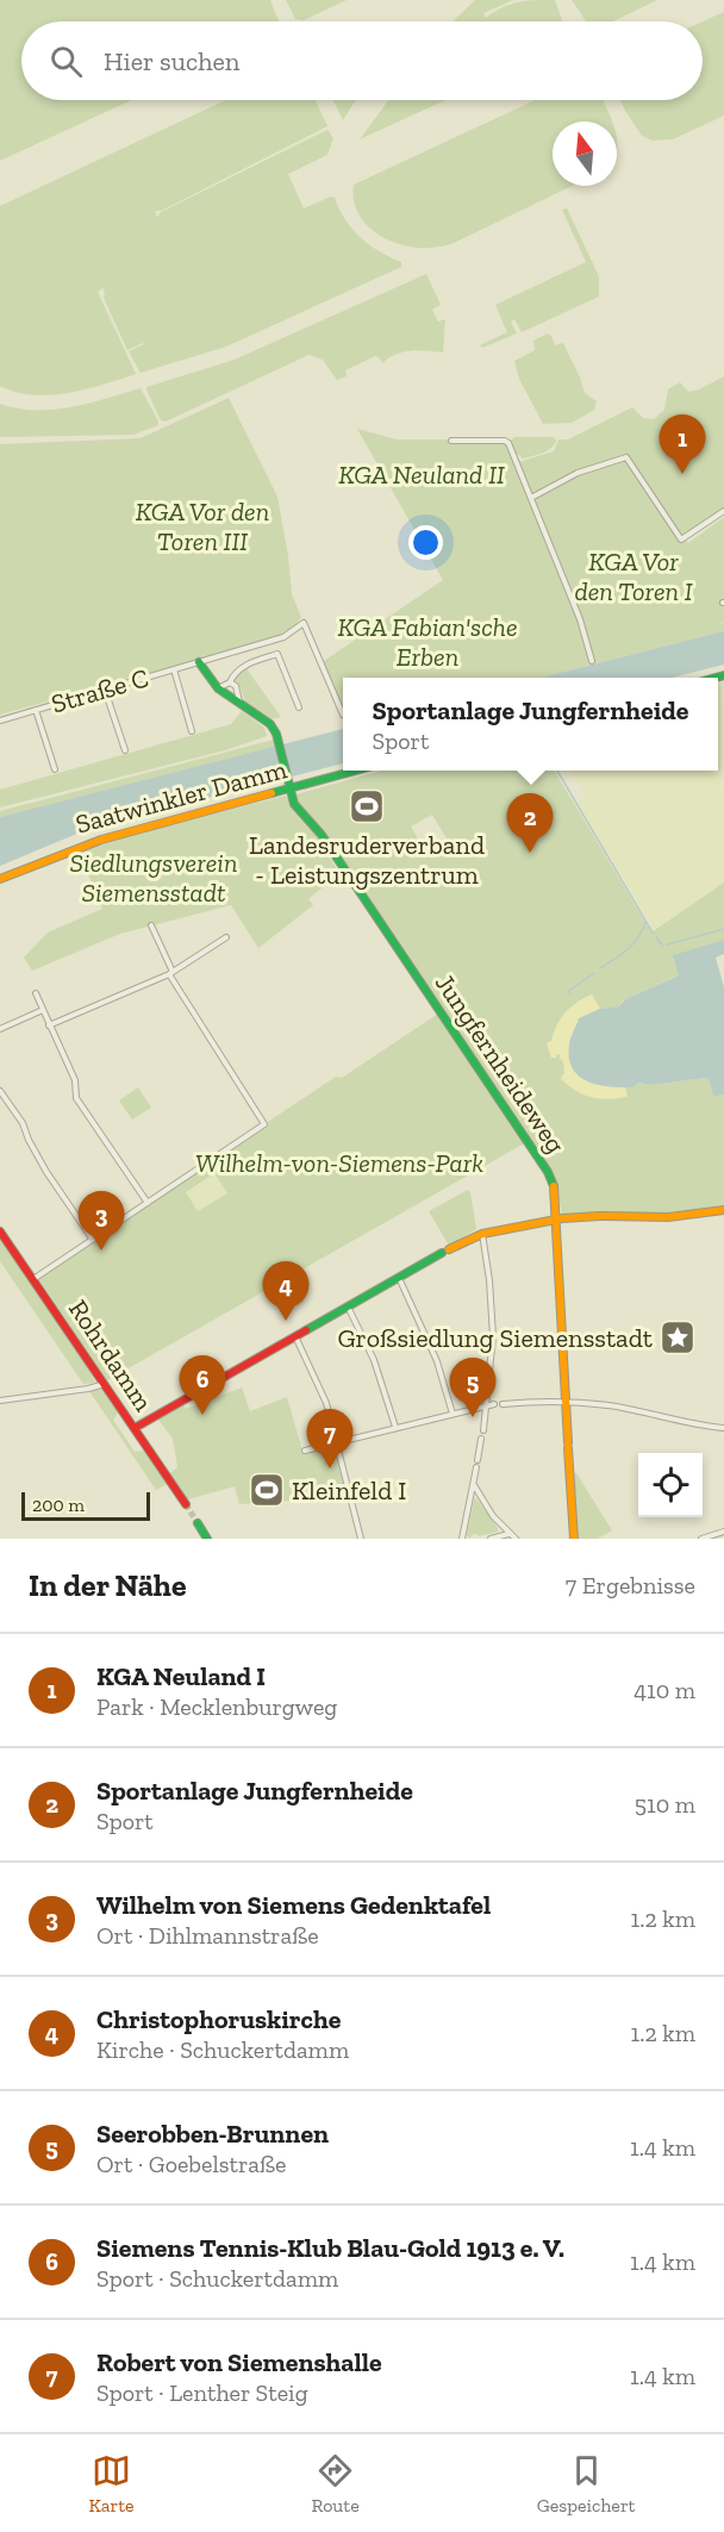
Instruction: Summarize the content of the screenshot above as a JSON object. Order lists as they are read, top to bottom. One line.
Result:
{"streets":{"street":["Straße C","Saatwinkler Damm","Jungfernheideweg","Rohrdamm"]},"crossings":[["Saatwinkler Damm","Jungfernheideweg"]],"parks":["KGA Neuland II","KGA Vor den Toren III","KGA Vor den Toren I","KGA Fabian'sche Erben","Siedlungsverein Siemensstadt","Wilhelm-von-Siemens-Park"],"places":{"sports":["Landesruderverband - Leistungszentrum","Kleinfeld I"],"place":["Großsiedlung Siemensstadt"]},"scale_bar":"200 m","north":"top","page":{"search":"Hier suchen","pins":["1","2","3","4","6","5","7"],"popup":["Sportanlage Jungfernheide","Sport"],"scale":"200 m","heading":["In der Nähe","7 Ergebnisse"],"list":[{"mark":"1","name":"KGA Neuland I","note":"Park · Mecklenburgweg","value":"410 m"},{"mark":"2","name":"Sportanlage Jungfernheide","note":"Sport","value":"510 m"},{"mark":"3","name":"Wilhelm von Siemens Gedenktafel","note":"Ort · Dihlmannstraße","value":"1.2 km"},{"mark":"4","name":"Christophoruskirche","note":"Kirche · Schuckertdamm","value":"1.2 km"},{"mark":"5","name":"Seerobben-Brunnen","note":"Ort · Goebelstraße","value":"1.4 km"},{"mark":"6","name":"Siemens Tennis-Klub Blau-Gold 1913 e. V.","note":"Sport · Schuckertdamm","value":"1.4 km"},{"mark":"7","name":"Robert von Siemenshalle","note":"Sport · Lenther Steig","value":"1.4 km"}],"nav":["Karte","Route","Gespeichert"]}}
